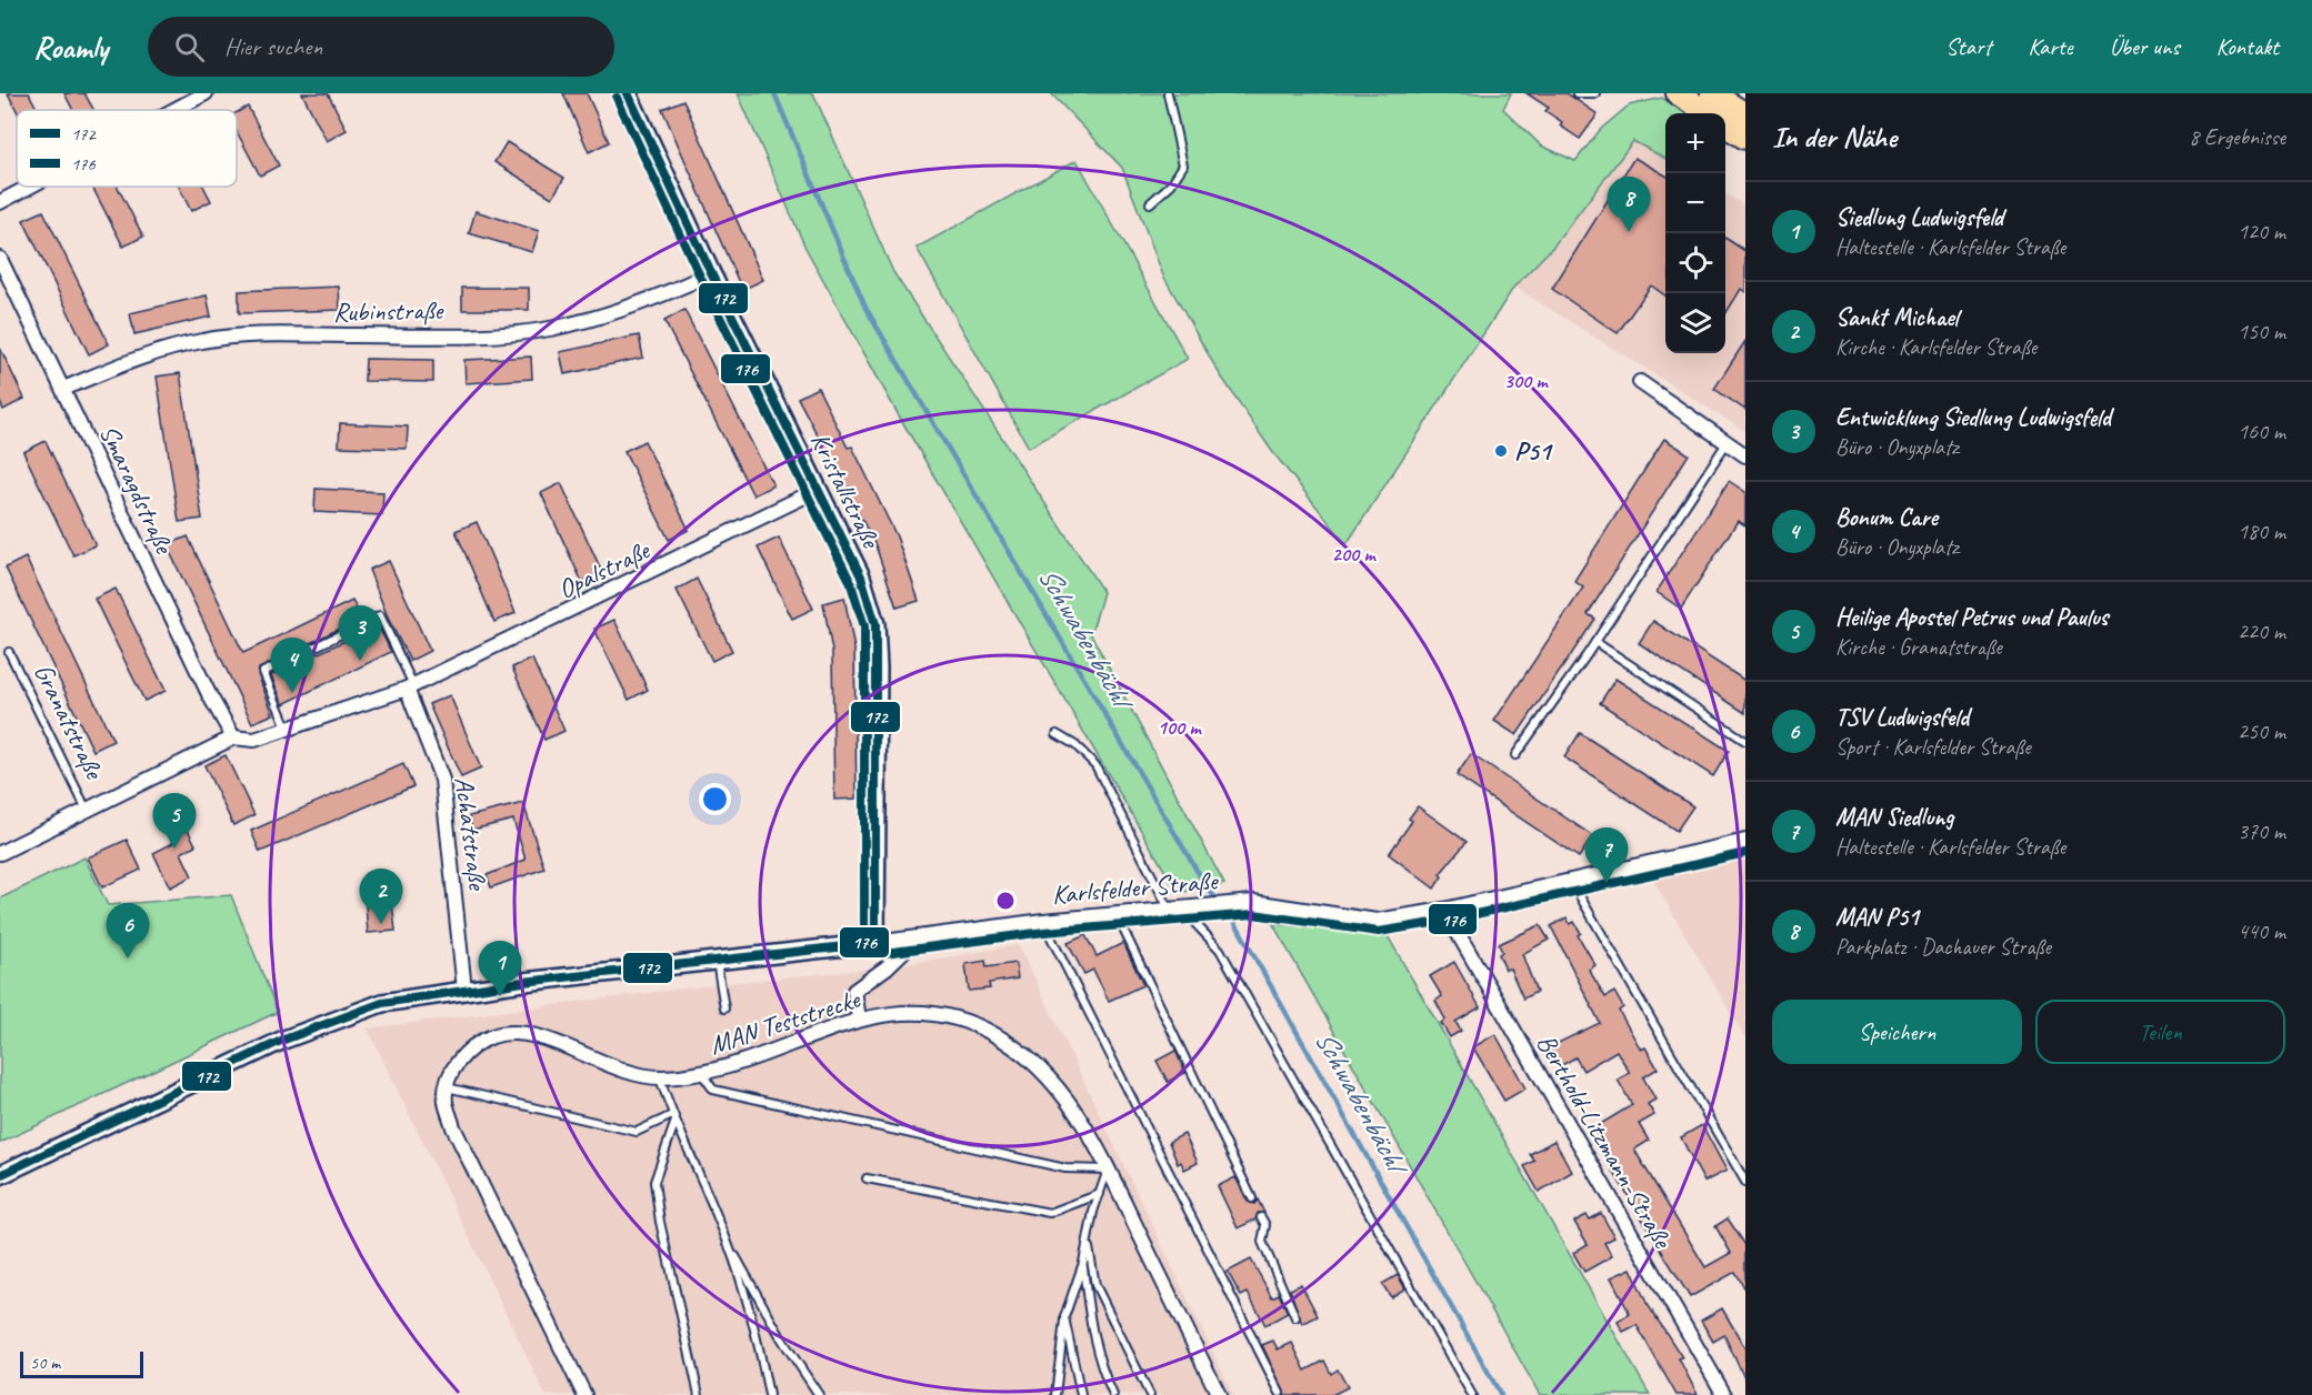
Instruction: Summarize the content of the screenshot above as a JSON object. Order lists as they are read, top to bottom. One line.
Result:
{"streets":{"street":["Rubinstraße","Smaragdstraße","Kristallstraße","Opalstraße","Granatstraße","Achatstraße","Karlsfelder Straße","MAN Teststrecke","Berthold-Litzmann-Straße"]},"crossings":[["Rubinstraße","Smaragdstraße"],["Rubinstraße","Kristallstraße"],["Smaragdstraße","Opalstraße"],["Smaragdstraße","Granatstraße"],["Kristallstraße","Opalstraße"],["Kristallstraße","Karlsfelder Straße"],["Opalstraße","Granatstraße"],["Opalstraße","Achatstraße"],["Achatstraße","Karlsfelder Straße"],["Karlsfelder Straße","Berthold-Litzmann-Straße"]],"water":["Schwabenbächl"],"places":["P51"],"lines":["transit line 172","transit line 176"],"legend":["172","176"],"scale_bar":"50 m","page":{"header":"Roamly","search":"Hier suchen","nav":["Start","Karte","Über uns","Kontakt"],"heading":["In der Nähe","8 Ergebnisse"],"map_buttons":["+","−"],"pins":["8","3","4","5","7","2","6","1"],"list":[{"mark":"1","name":"Siedlung Ludwigsfeld","note":"Haltestelle · Karlsfelder Straße","value":"120 m"},{"mark":"2","name":"Sankt Michael","note":"Kirche · Karlsfelder Straße","value":"150 m"},{"mark":"3","name":"Entwicklung Siedlung Ludwigsfeld","note":"Büro · Onyxplatz","value":"160 m"},{"mark":"4","name":"Bonum Care","note":"Büro · Onyxplatz","value":"180 m"},{"mark":"5","name":"Heilige Apostel Petrus und Paulus","note":"Kirche · Granatstraße","value":"220 m"},{"mark":"6","name":"TSV Ludwigsfeld","note":"Sport · Karlsfelder Straße","value":"250 m"},{"mark":"7","name":"MAN Siedlung","note":"Haltestelle · Karlsfelder Straße","value":"370 m"},{"mark":"8","name":"MAN P51","note":"Parkplatz · Dachauer Straße","value":"440 m"}],"buttons":["Speichern","Teilen"],"scale":"50 m"},"rings":["300 m","200 m","100 m"]}
